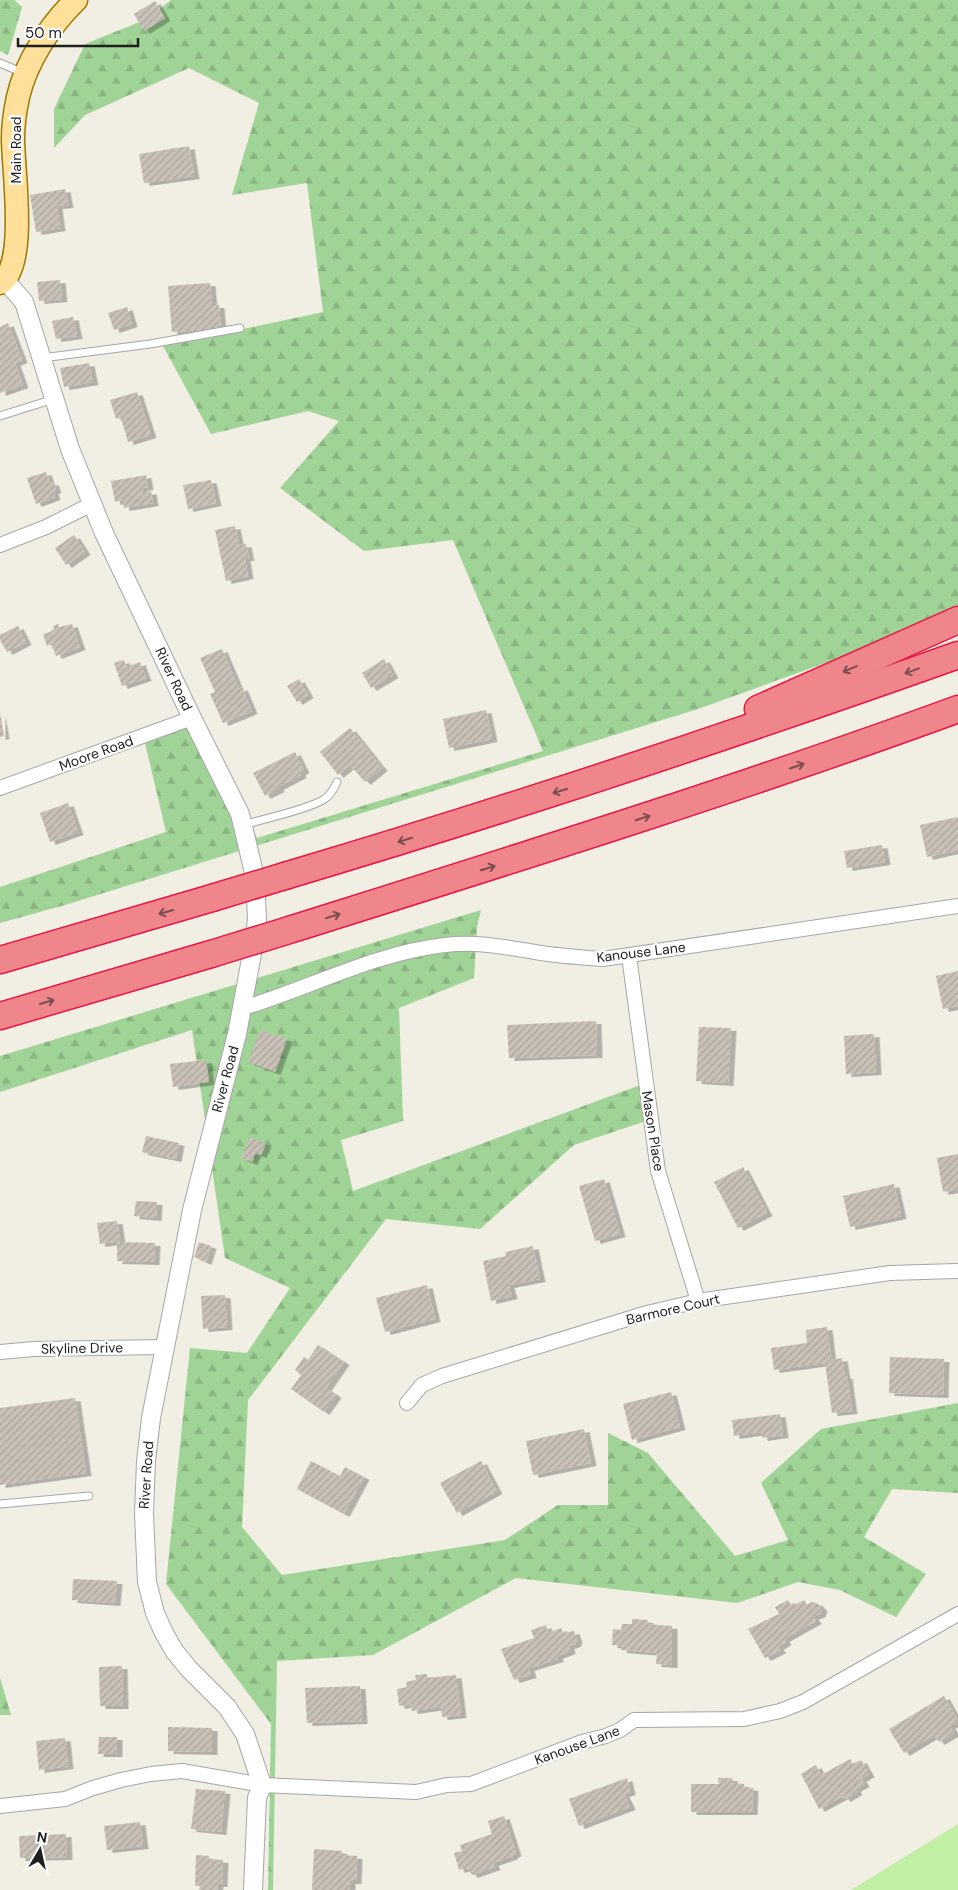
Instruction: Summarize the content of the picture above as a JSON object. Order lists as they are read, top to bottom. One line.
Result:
{"streets":{"main road":["Main Road"],"street":["River Road","Moore Road","Kanouse Lane","Mason Place","Barmore Court","Skyline Drive"]},"crossings":[["Main Road","River Road"],["River Road","Moore Road"],["River Road","Kanouse Lane"],["River Road","Skyline Drive"],["Kanouse Lane","Mason Place"],["Mason Place","Barmore Court"]],"scale_bar":"50 m","north":"top"}
